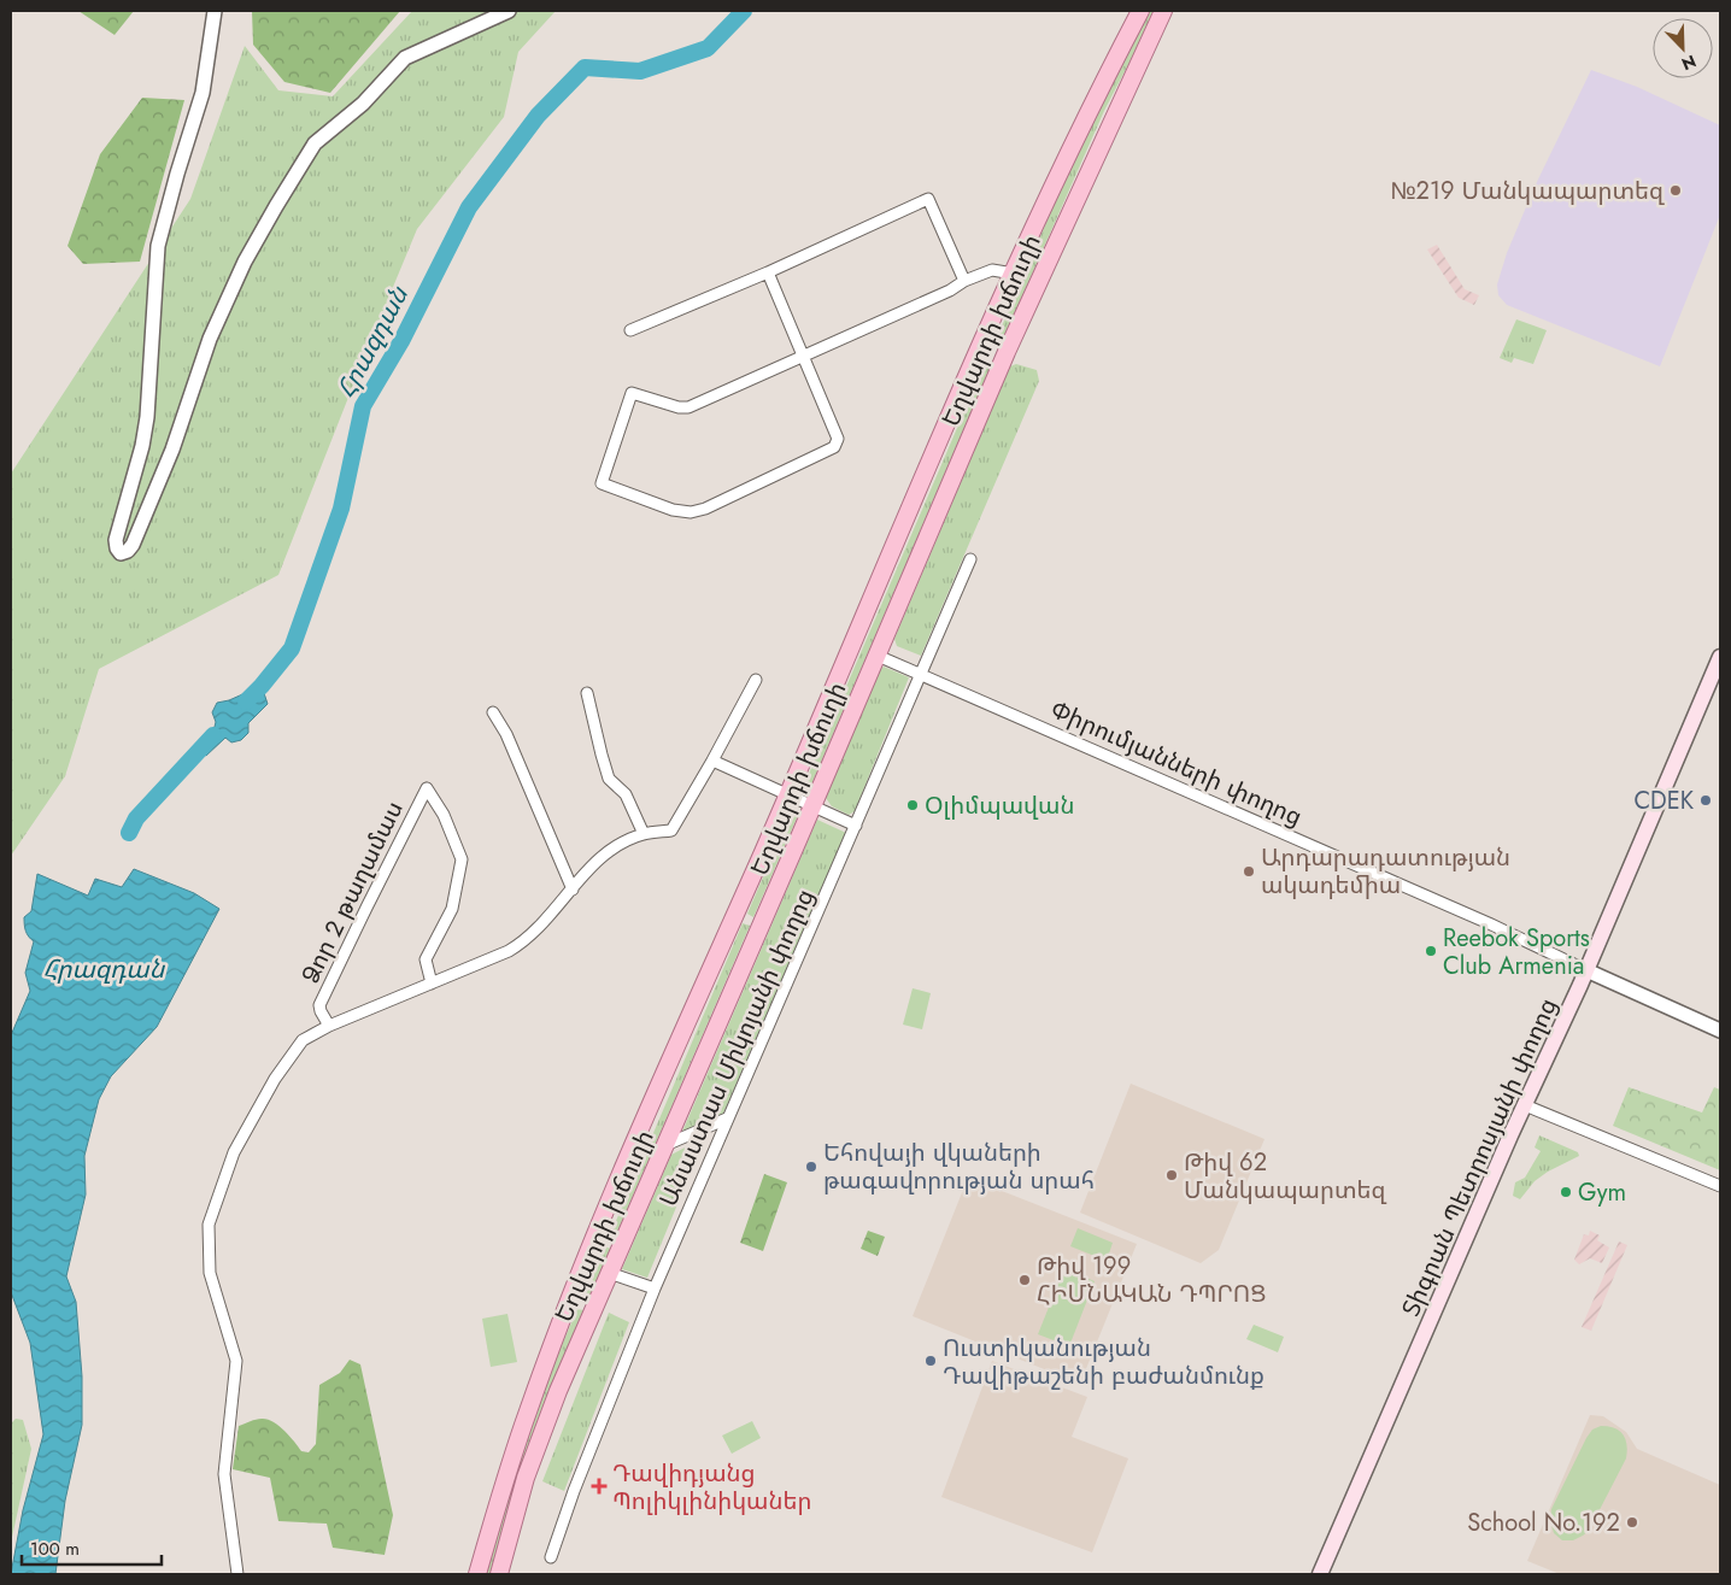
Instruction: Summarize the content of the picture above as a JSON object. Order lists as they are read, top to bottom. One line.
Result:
{"streets":{"main road":["Եղվարդի խճուղի","Տիգրան Պետրոսյանի փողոց"],"street":["Փիրումյանների փողոց","Ձոր 2 թաղամաս","Անաստաս Միկոյանի փողոց"]},"crossings":[["Եղվարդի խճուղի","Փիրումյանների փողոց"],["Փիրումյանների փողոց","Անաստաս Միկոյանի փողոց"],["Փիրումյանների փողոց","Տիգրան Պետրոսյանի փողոց"]],"water":["Հրազդան"],"places":{"other":["№219 Մանկապարտեզ","CDEK","Օլիմպավան","Արդարադատության ակադեմիա","Reebok Sports Club Armenia","Եհովայի վկաների թագավորության սրահ","Թիվ 62 Մանկապարտեզ","Gym","Թիվ 199 ՀԻՄՆԱԿԱՆ ԴՊՐՈՑ","Ուստիկանության Դավիթաշենի բաժանմունք","School No.192"],"health":["Դավիդյանց Պոլիկլինիկաներ"]},"scale_bar":"100 m","north":"bottom right"}
